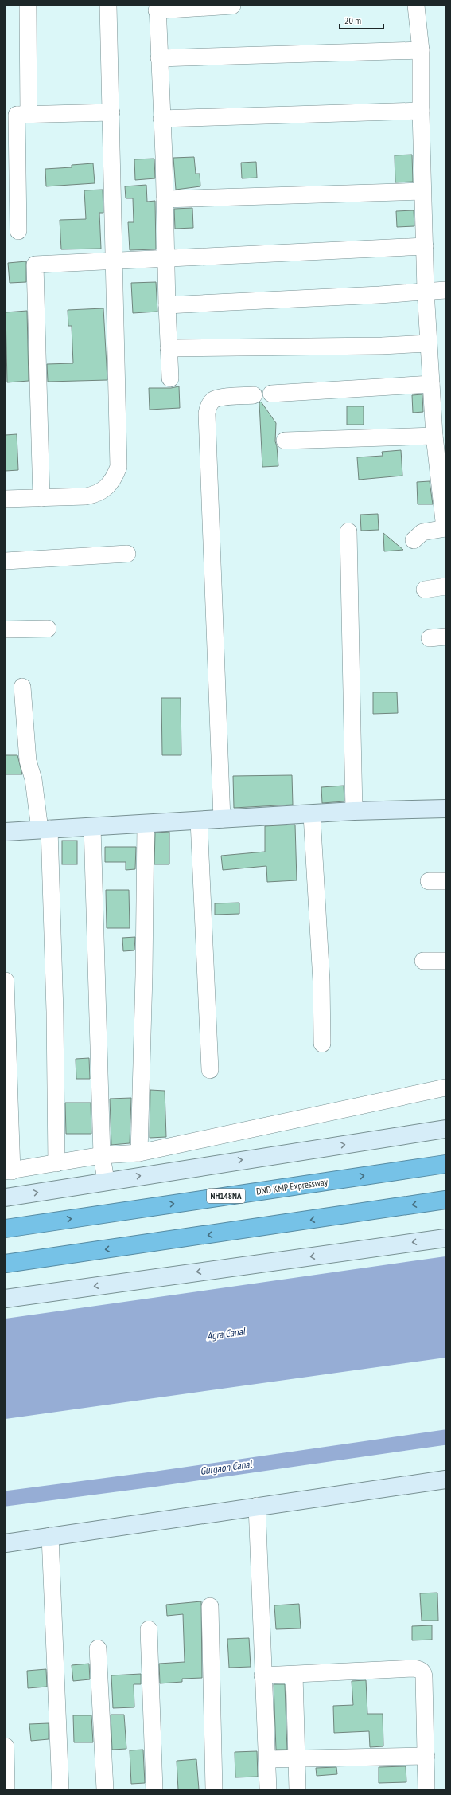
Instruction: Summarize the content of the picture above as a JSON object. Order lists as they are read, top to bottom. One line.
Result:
{"streets":{"highway":["DND KMP Expressway","NH148NA"]},"water":["Agra Canal","Gurgaon Canal"],"scale_bar":"20 m"}
